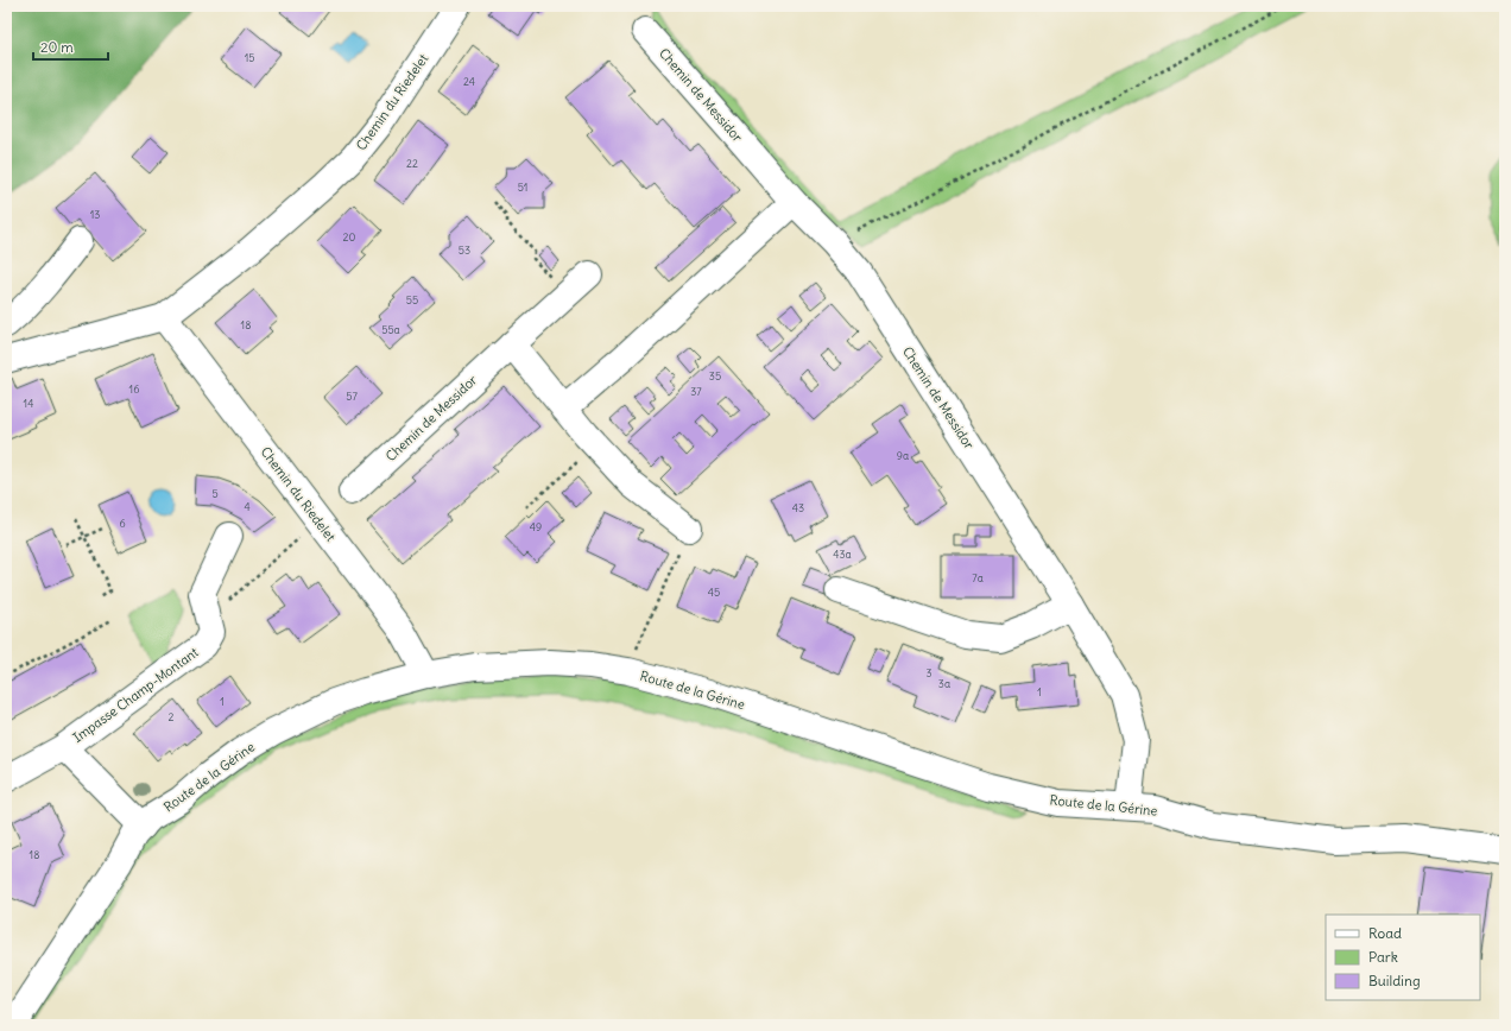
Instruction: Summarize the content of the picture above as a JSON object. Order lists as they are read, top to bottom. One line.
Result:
{"streets":{"street":["Chemin de Messidor","Chemin du Riedelet","Route de la Gérine","Impasse Champ-Montant"]},"crossings":[["Chemin de Messidor","Route de la Gérine"],["Chemin du Riedelet","Route de la Gérine"],["Route de la Gérine","Impasse Champ-Montant"]],"house_numbers":["15","24","22","51","13","20","53","55","18","55a","35","16","37","57","14","9a","5","4","43","6","49","43a","7a","45","3","3a","1","1","2","18"],"legend":["Road","Park","Building"],"scale_bar":"20 m"}
